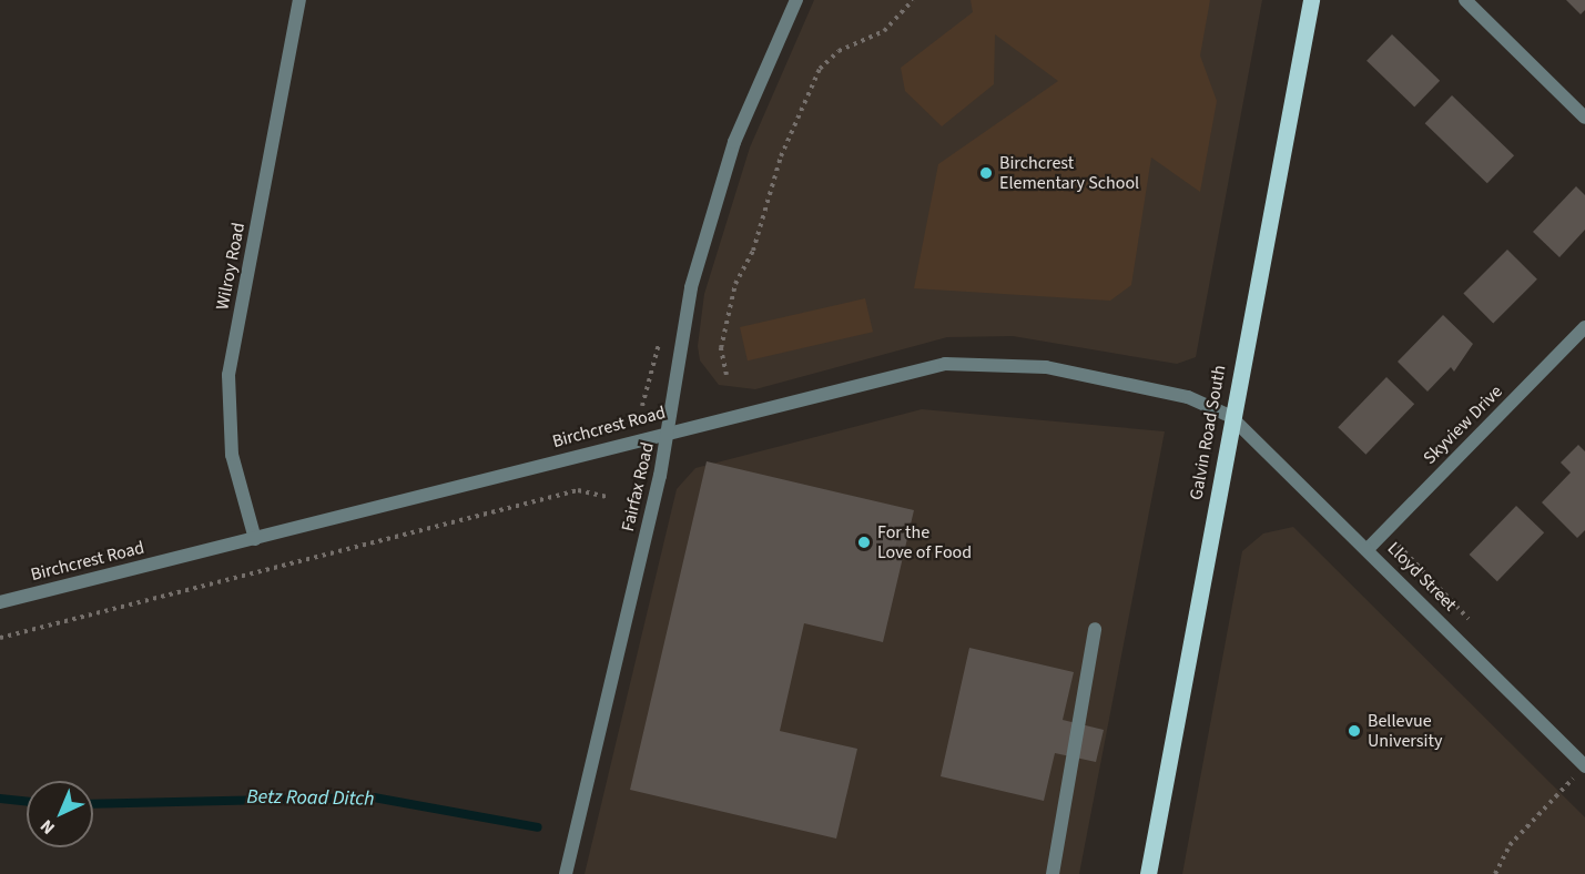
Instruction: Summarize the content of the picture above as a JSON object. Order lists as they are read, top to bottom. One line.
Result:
{"streets":{"main road":["Galvin Road South"],"street":["Wilroy Road","Skyview Drive","Birchcrest Road","Fairfax Road","Lloyd Street"]},"crossings":[["Wilroy Road","Birchcrest Road"],["Skyview Drive","Lloyd Street"],["Birchcrest Road","Galvin Road South"],["Birchcrest Road","Fairfax Road"],["Birchcrest Road","Lloyd Street"],["Galvin Road South","Lloyd Street"]],"water":["Betz Road Ditch"],"places":["Birchcrest Elementary School","For the Love of Food","Bellevue University"],"north":"bottom left"}
